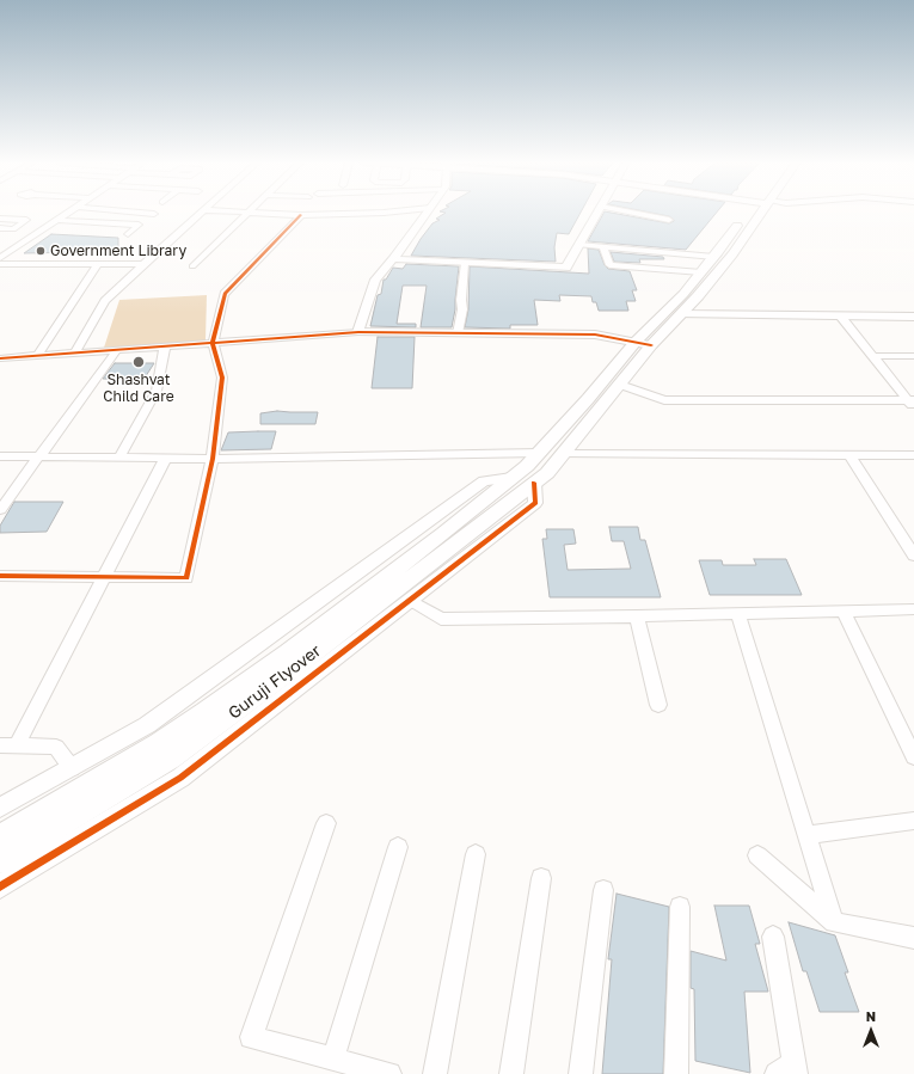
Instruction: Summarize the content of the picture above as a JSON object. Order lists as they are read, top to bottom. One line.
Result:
{"streets":{"main road":["Guruji Flyover"]},"places":["Government Library","Shashvat Child Care"],"north":"top"}
